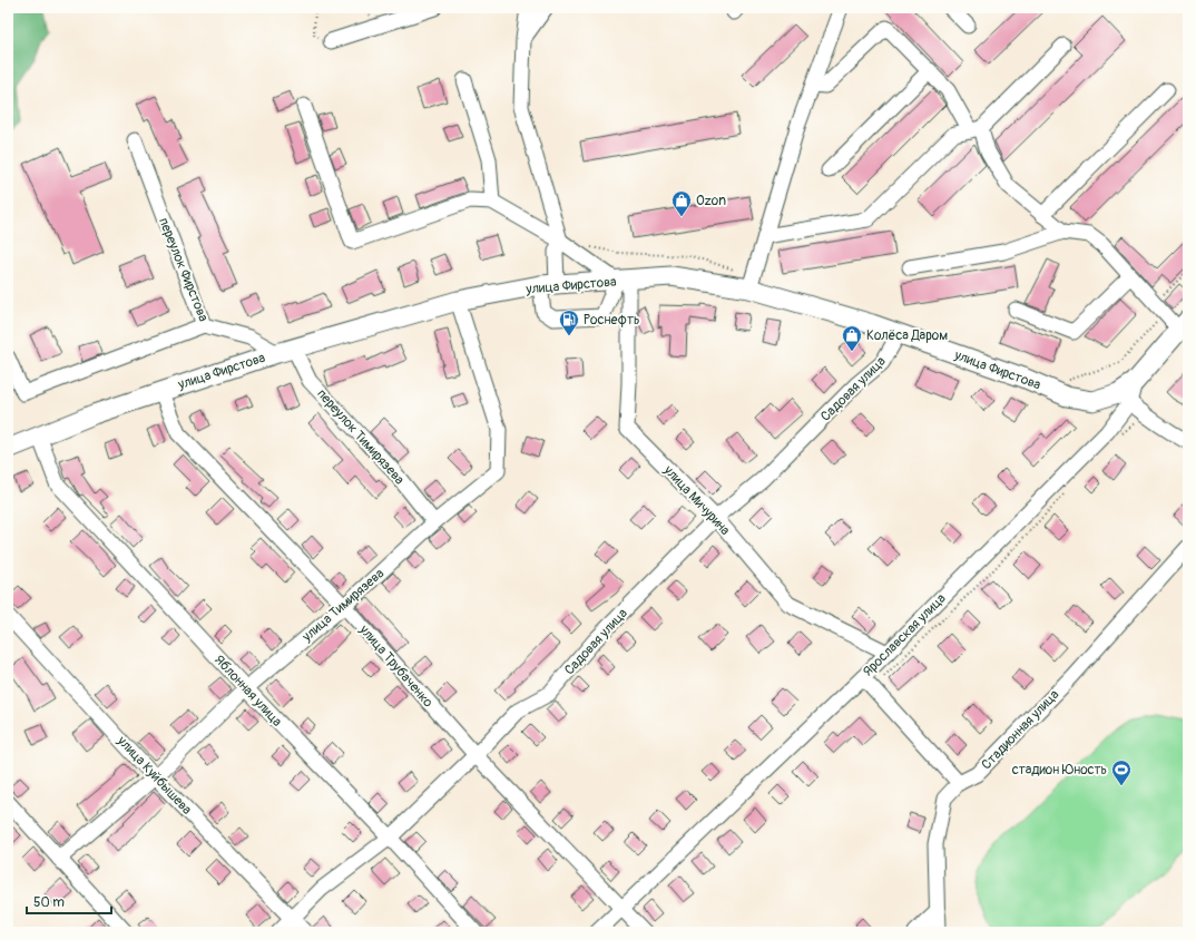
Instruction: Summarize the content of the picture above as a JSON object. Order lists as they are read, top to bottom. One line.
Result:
{"streets":{"main road":["улица Фирстова"],"street":["переулок Фирстова","Садовая улица","переулок Тимирязева","улица Мичурина","улица Тимирязева","Ярославская улица","улица Трубаченко","Яблонная улица","Стадионная улица","улица Куйбышева"]},"crossings":[["переулок Фирстова","улица Фирстова"],["переулок Фирстова","переулок Тимирязева"],["улица Фирстова","Садовая улица"],["улица Фирстова","переулок Тимирязева"],["улица Фирстова","улица Мичурина"],["улица Фирстова","улица Тимирязева"],["улица Фирстова","Ярославская улица"],["улица Фирстова","улица Трубаченко"],["улица Фирстова","Яблонная улица"],["Садовая улица","улица Мичурина"],["Садовая улица","улица Трубаченко"],["Садовая улица","Яблонная улица"],["Садовая улица","улица Куйбышева"],["переулок Тимирязева","улица Тимирязева"],["улица Мичурина","Ярославская улица"],["улица Тимирязева","улица Трубаченко"],["улица Тимирязева","Яблонная улица"],["улица Тимирязева","улица Куйбышева"],["Ярославская улица","улица Трубаченко"]],"places":{"shop":["Ozon","Колёса Даром"],"fuel station":["Роснефть"],"sports":["стадион Юность"]},"scale_bar":"50 m"}
